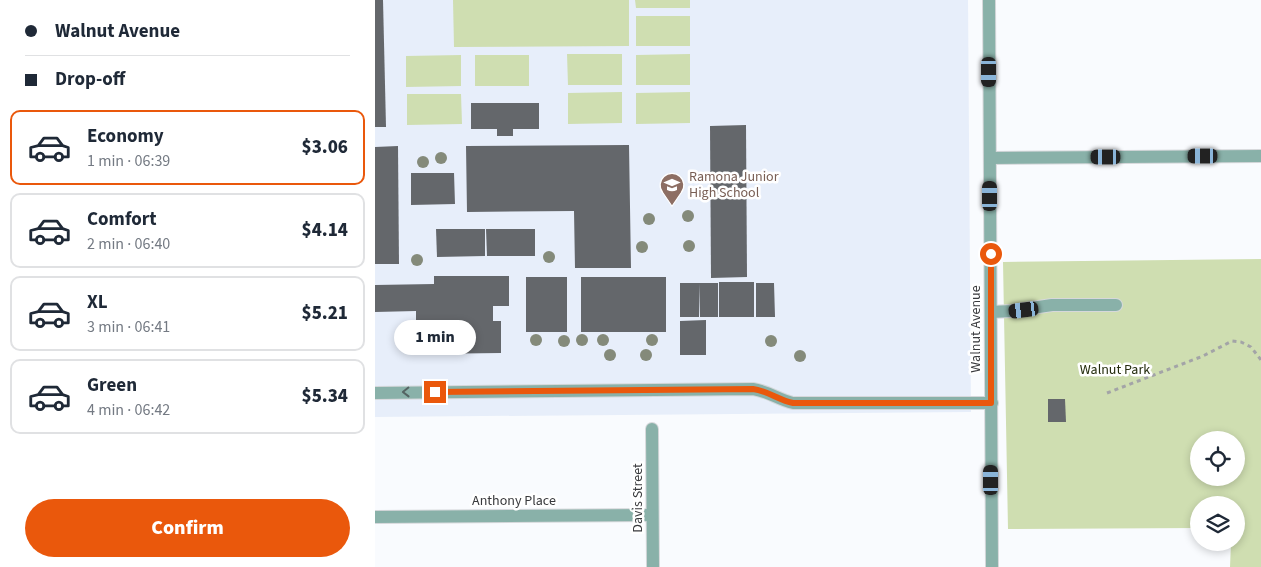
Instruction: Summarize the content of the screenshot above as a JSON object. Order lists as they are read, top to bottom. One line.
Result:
{"streets":{"street":["Walnut Avenue","Davis Street","Anthony Place"]},"crossings":[["Davis Street","Anthony Place"]],"parks":["Walnut Park"],"places":{"school or university":["Ramona Junior High School"]},"page":{"banner":["Walnut Avenue","Drop-off"],"list":[{"name":"Economy","note":"1 min · 06:39","value":"$3.06"},{"name":"Comfort","note":"2 min · 06:40","value":"$4.14"},{"name":"XL","note":"3 min · 06:41","value":"$5.21"},{"name":"Green","note":"4 min · 06:42","value":"$5.34"}],"bubble":"1 min","buttons":"Confirm"}}
